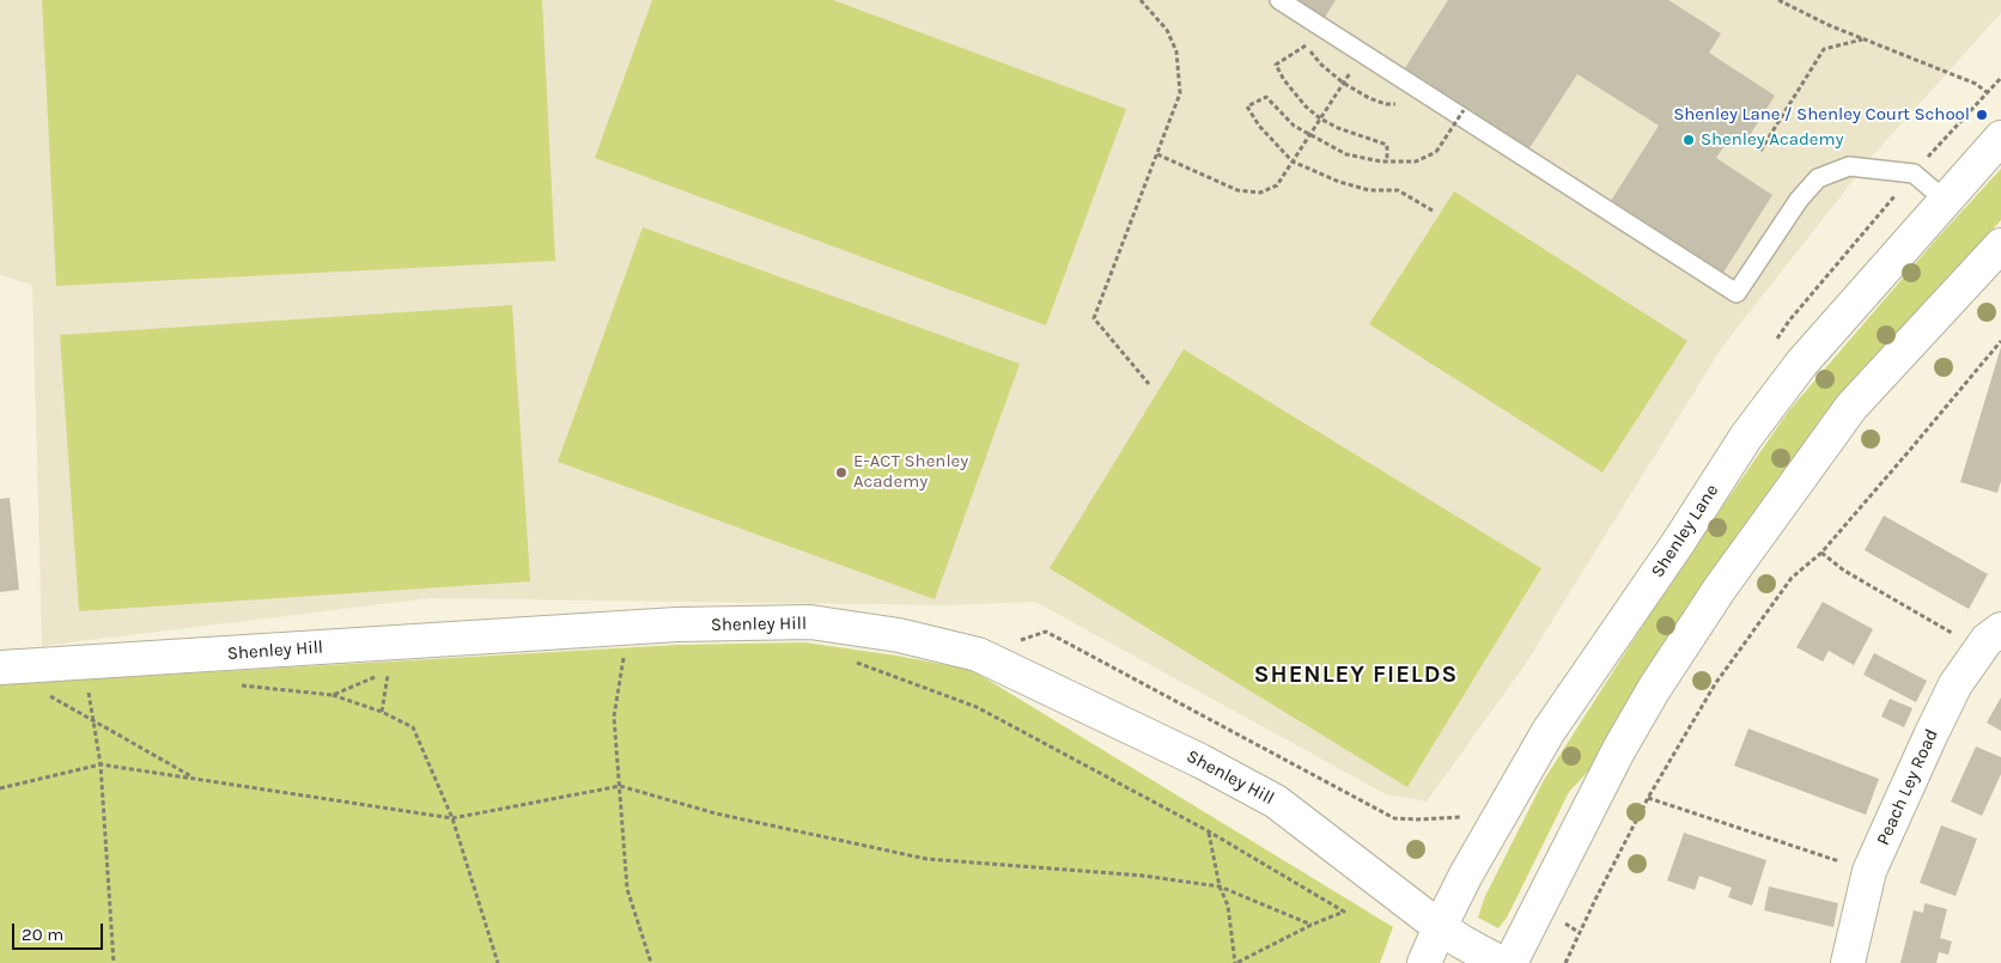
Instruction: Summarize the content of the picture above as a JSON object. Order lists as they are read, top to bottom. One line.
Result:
{"streets":{"main road":["Shenley Lane","Shenley Hill","Peach Ley Road"]},"crossings":[["Shenley Lane","Shenley Hill"]],"districts":["SHENLEY FIELDS"],"places":["Shenley Lane / Shenley Court School","Shenley Academy","E-ACT Shenley Academy"],"scale_bar":"20 m"}
